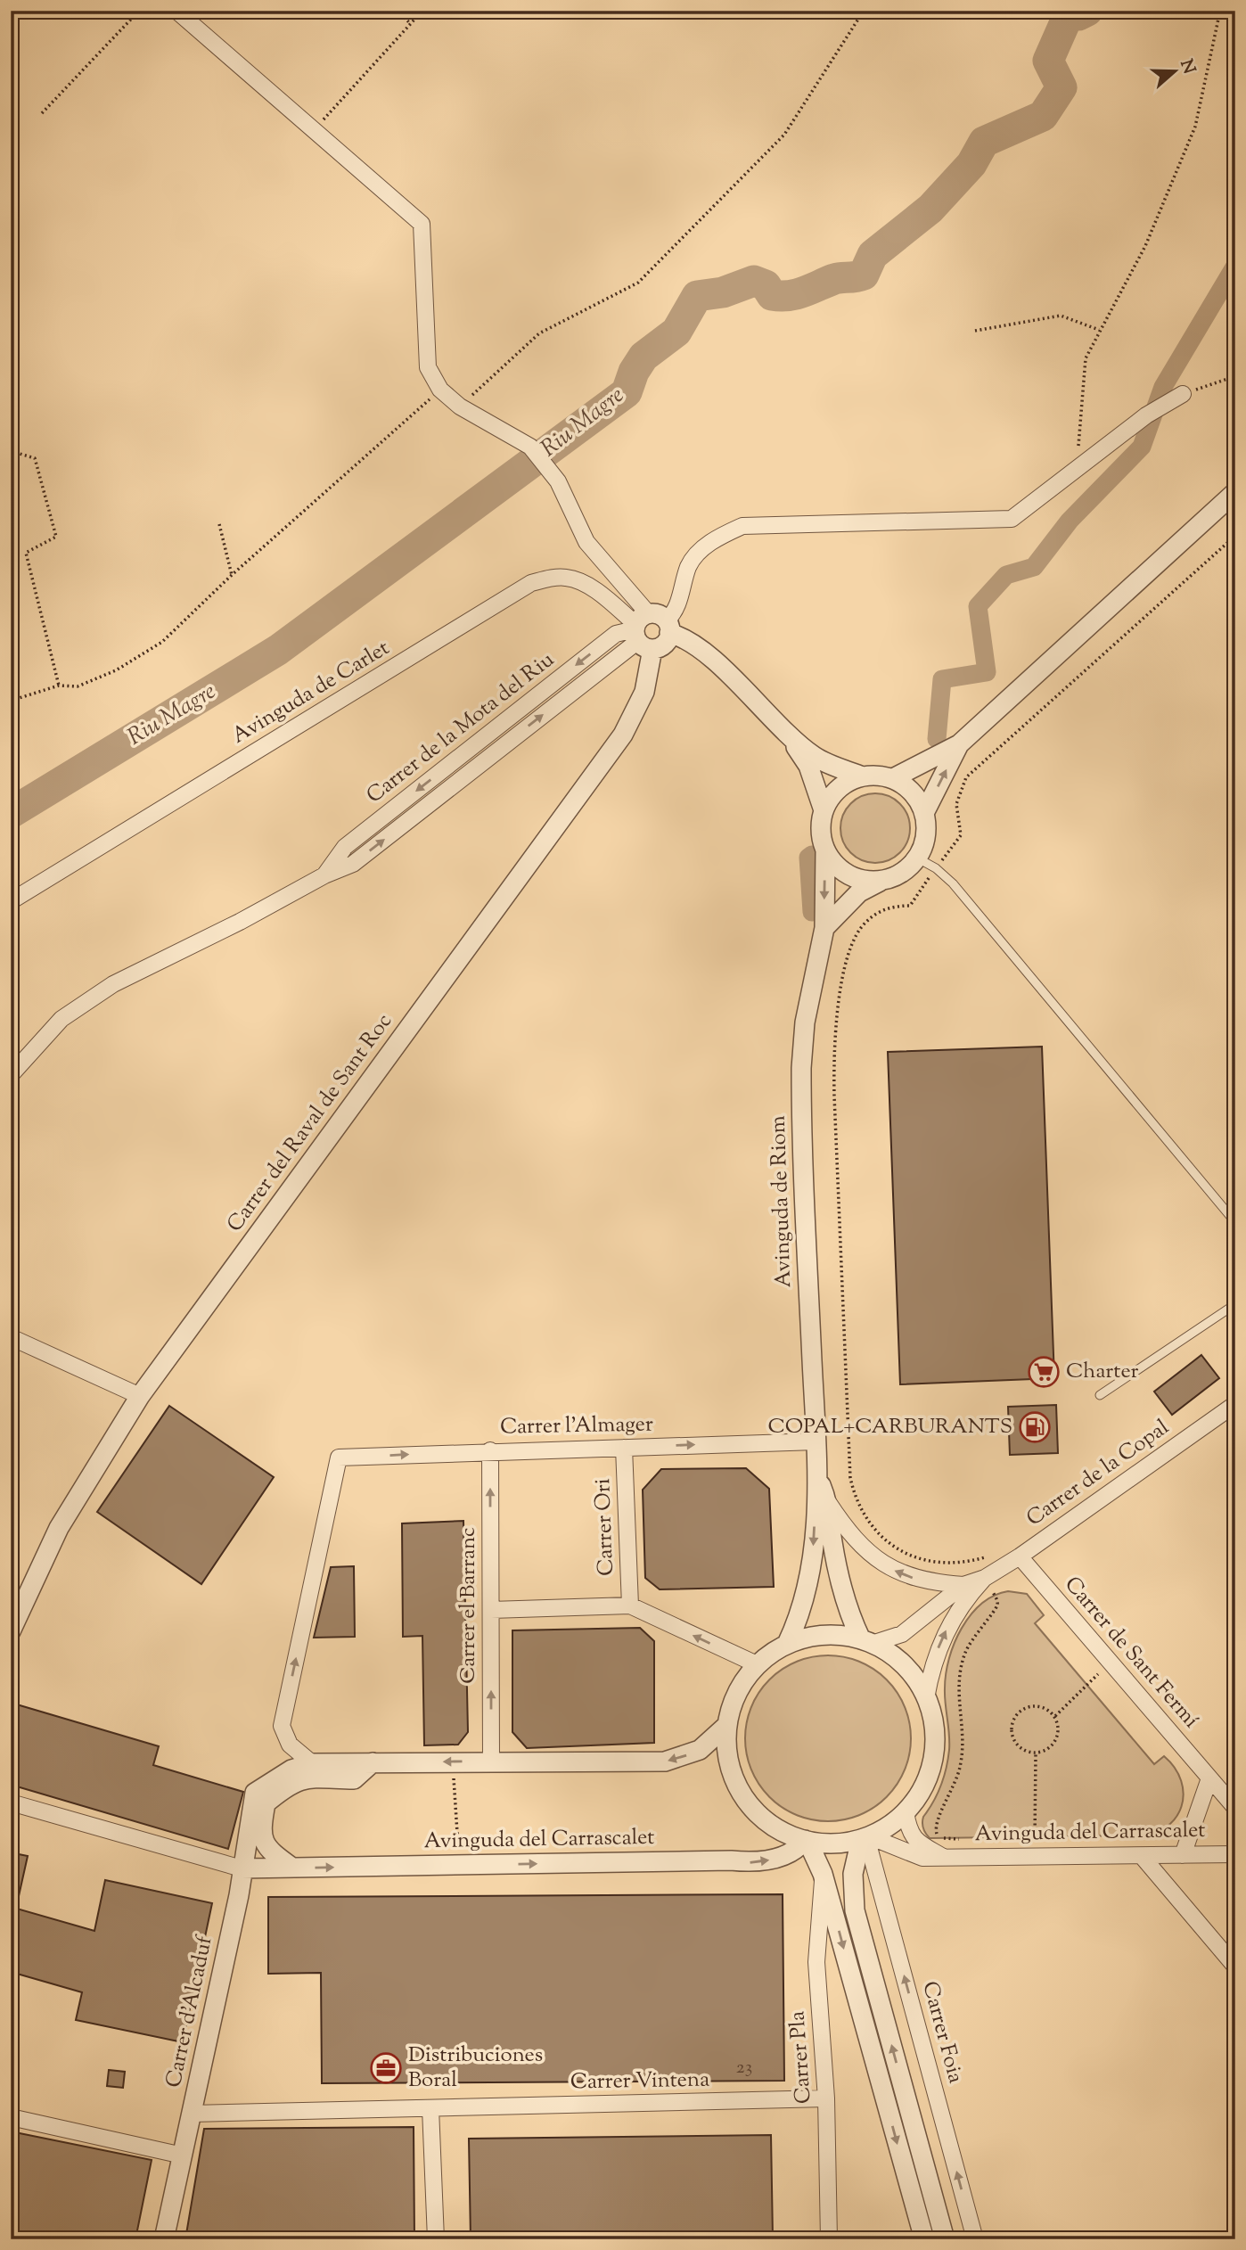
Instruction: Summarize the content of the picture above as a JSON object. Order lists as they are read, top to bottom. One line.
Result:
{"streets":{"street":["Avinguda de Carlet","Carrer de la Mota del Riu","Carrer del Raval de Sant Roc","Avinguda de Riom","Carrer l'Almager","Carrer de la Copal","Carrer Ori","Carrer el Barranc","Carrer de Sant Fermí","Avinguda del Carrascalet","Carrer d'Alcaduf","Carrer Foia","Carrer Pla","Carrer Vintena"]},"crossings":[["Avinguda de Carlet","Carrer de la Mota del Riu"],["Avinguda de Carlet","Carrer del Raval de Sant Roc"],["Carrer de la Mota del Riu","Carrer del Raval de Sant Roc"],["Avinguda de Riom","Carrer l'Almager"],["Avinguda de Riom","Carrer de la Copal"],["Avinguda de Riom","Avinguda del Carrascalet"],["Avinguda de Riom","Carrer Foia"],["Carrer l'Almager","Carrer Ori"],["Carrer l'Almager","Carrer el Barranc"],["Carrer l'Almager","Carrer d'Alcaduf"],["Carrer de la Copal","Carrer de Sant Fermí"],["Carrer de la Copal","Avinguda del Carrascalet"],["Carrer de la Copal","Carrer Foia"],["Avinguda del Carrascalet","Carrer d'Alcaduf"],["Avinguda del Carrascalet","Carrer Foia"],["Carrer d'Alcaduf","Carrer Vintena"],["Carrer Pla","Carrer Vintena"]],"one_way":["Carrer el Barranc"],"water":["Riu Magre"],"places":{"supermarket":["Charter"],"fuel station":["COPAL+CARBURANTS"],"office":["Distribuciones Boral"]},"house_numbers":["23"],"north":"right"}
